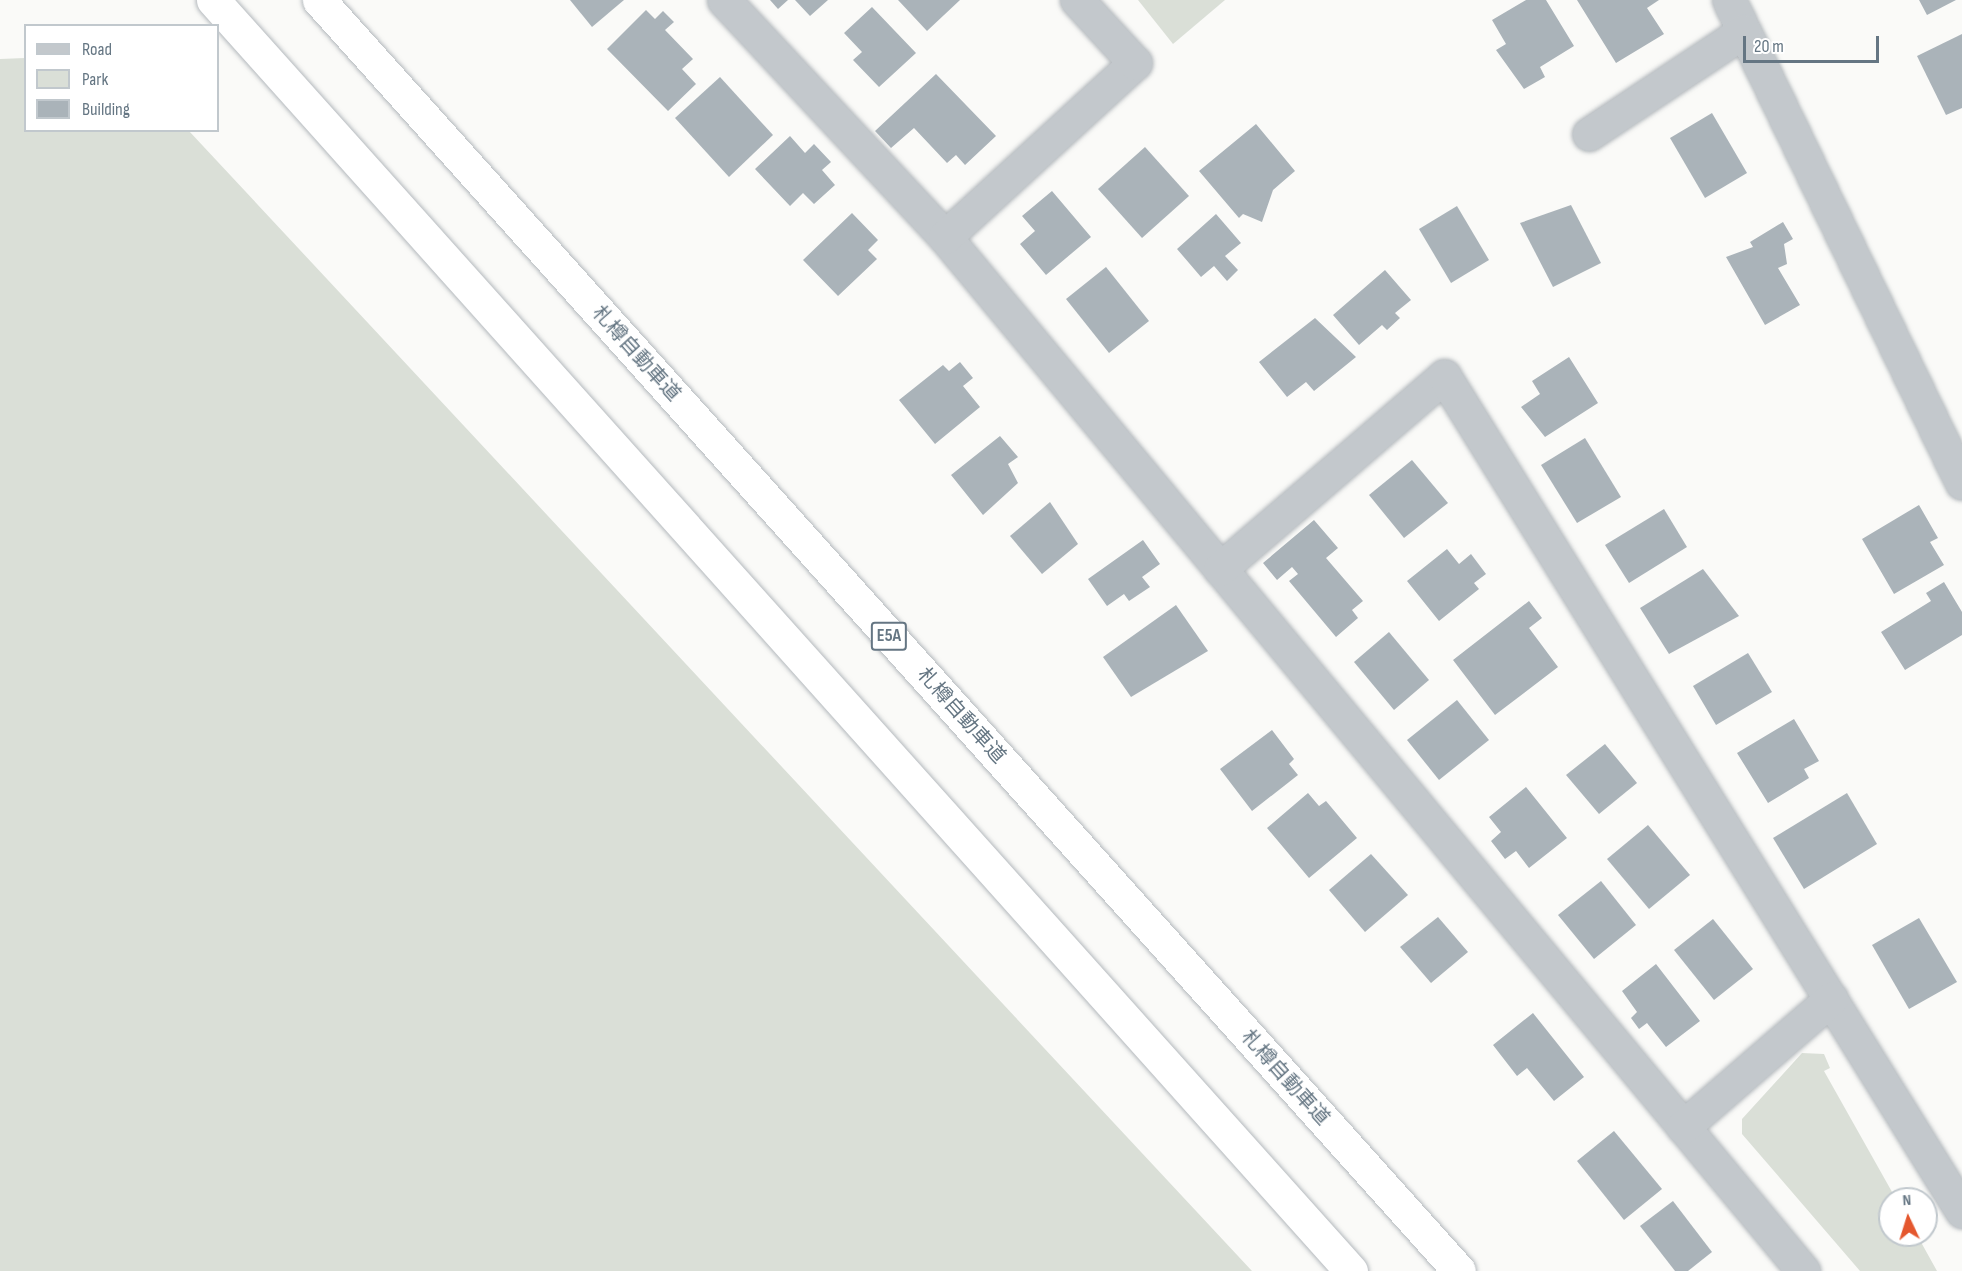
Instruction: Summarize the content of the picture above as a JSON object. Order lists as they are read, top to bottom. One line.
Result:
{"streets":{"highway":["札樽自動車道","E5A"]},"legend":["Road","Park","Building"],"scale_bar":"20 m","north":"top"}
